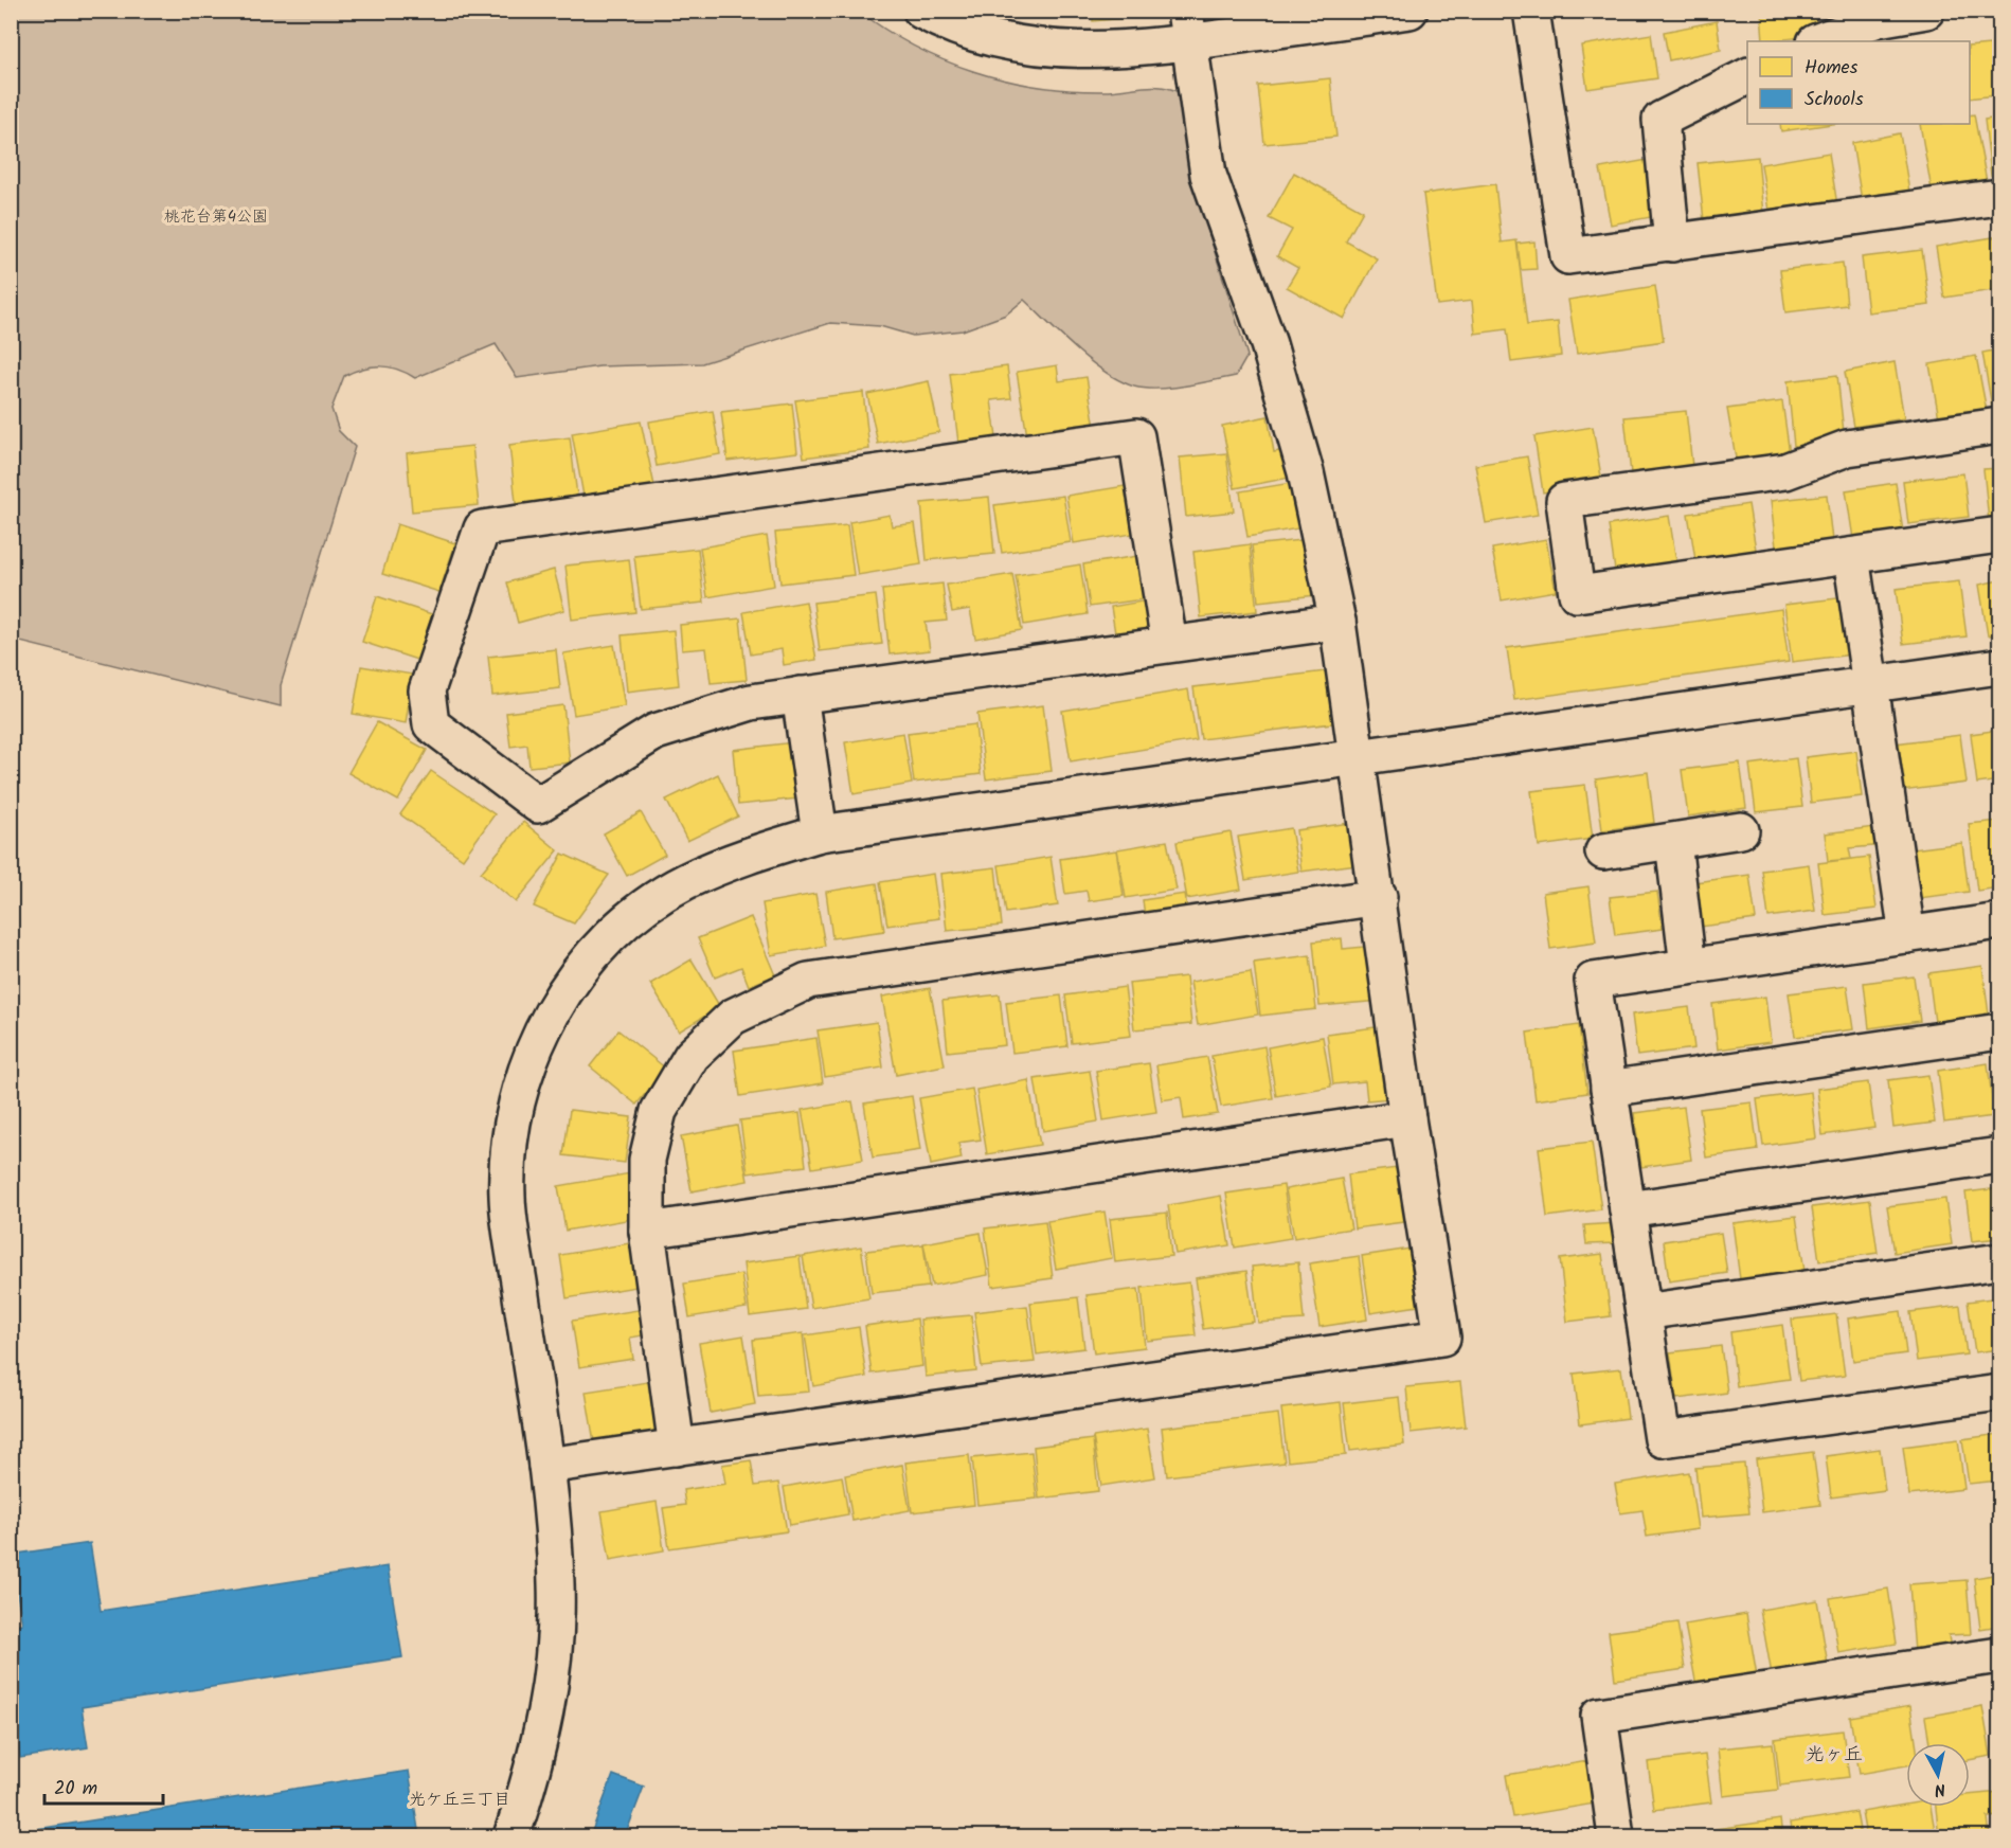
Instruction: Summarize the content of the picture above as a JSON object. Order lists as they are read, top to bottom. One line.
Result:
{"districts":["光ヶ丘","光ケ丘三丁目"],"parks":["桃花台第4公園"],"legend":["Homes","Schools"],"scale_bar":"20 m","north":"bottom"}
